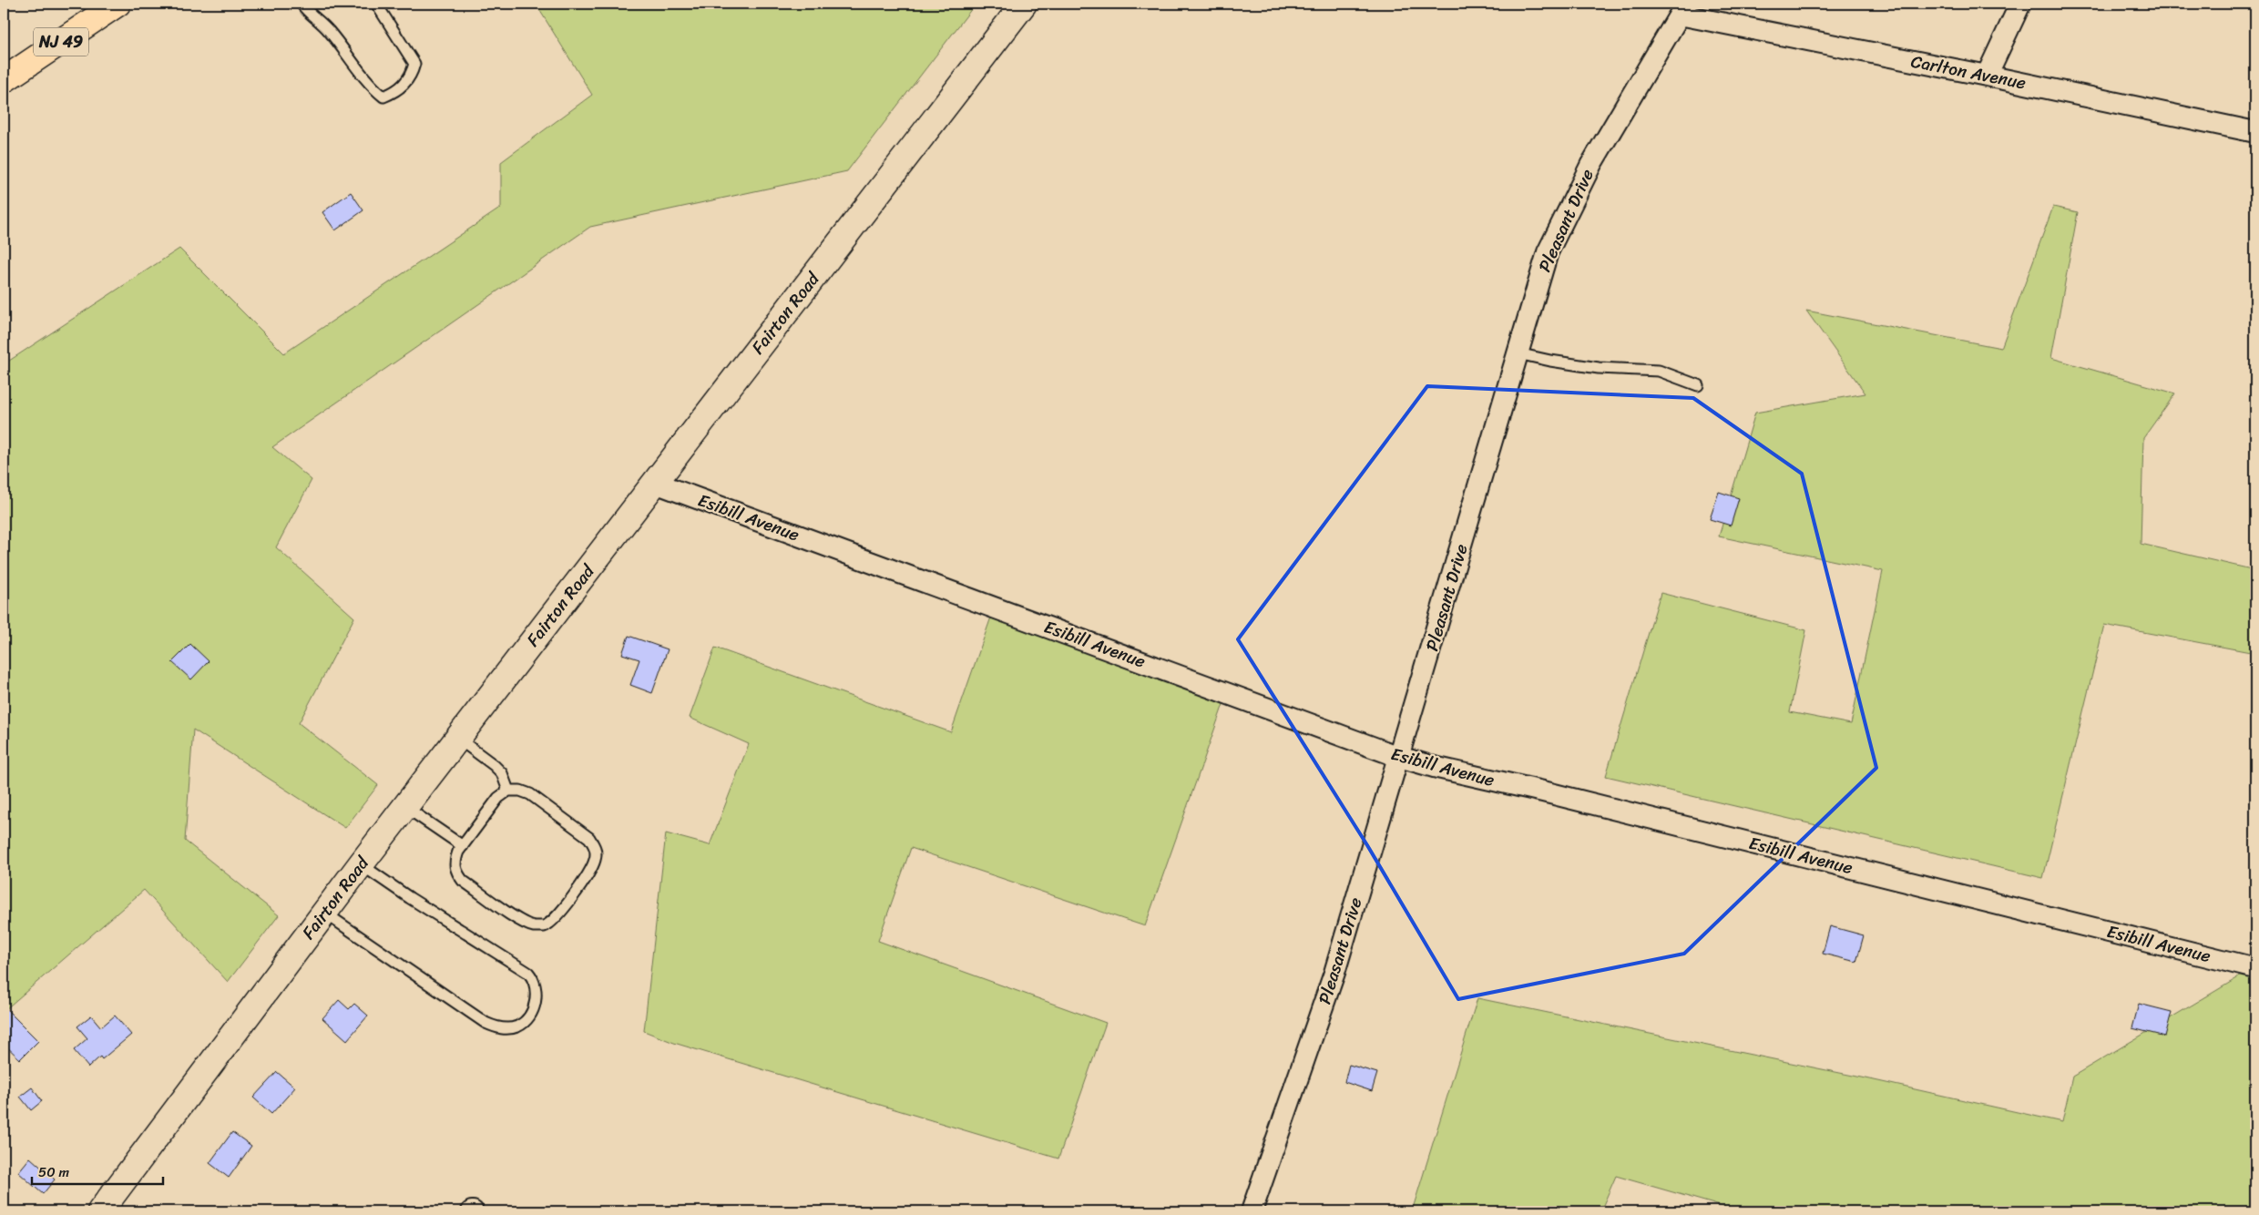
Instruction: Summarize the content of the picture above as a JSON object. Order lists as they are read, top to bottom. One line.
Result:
{"streets":{"highway":["NJ 49"],"main road":["Fairton Road"],"street":["Carlton Avenue","Pleasant Drive","Esibill Avenue"]},"crossings":[["Carlton Avenue","Pleasant Drive"],["Pleasant Drive","Esibill Avenue"],["Fairton Road","Esibill Avenue"]],"scale_bar":"50 m"}
